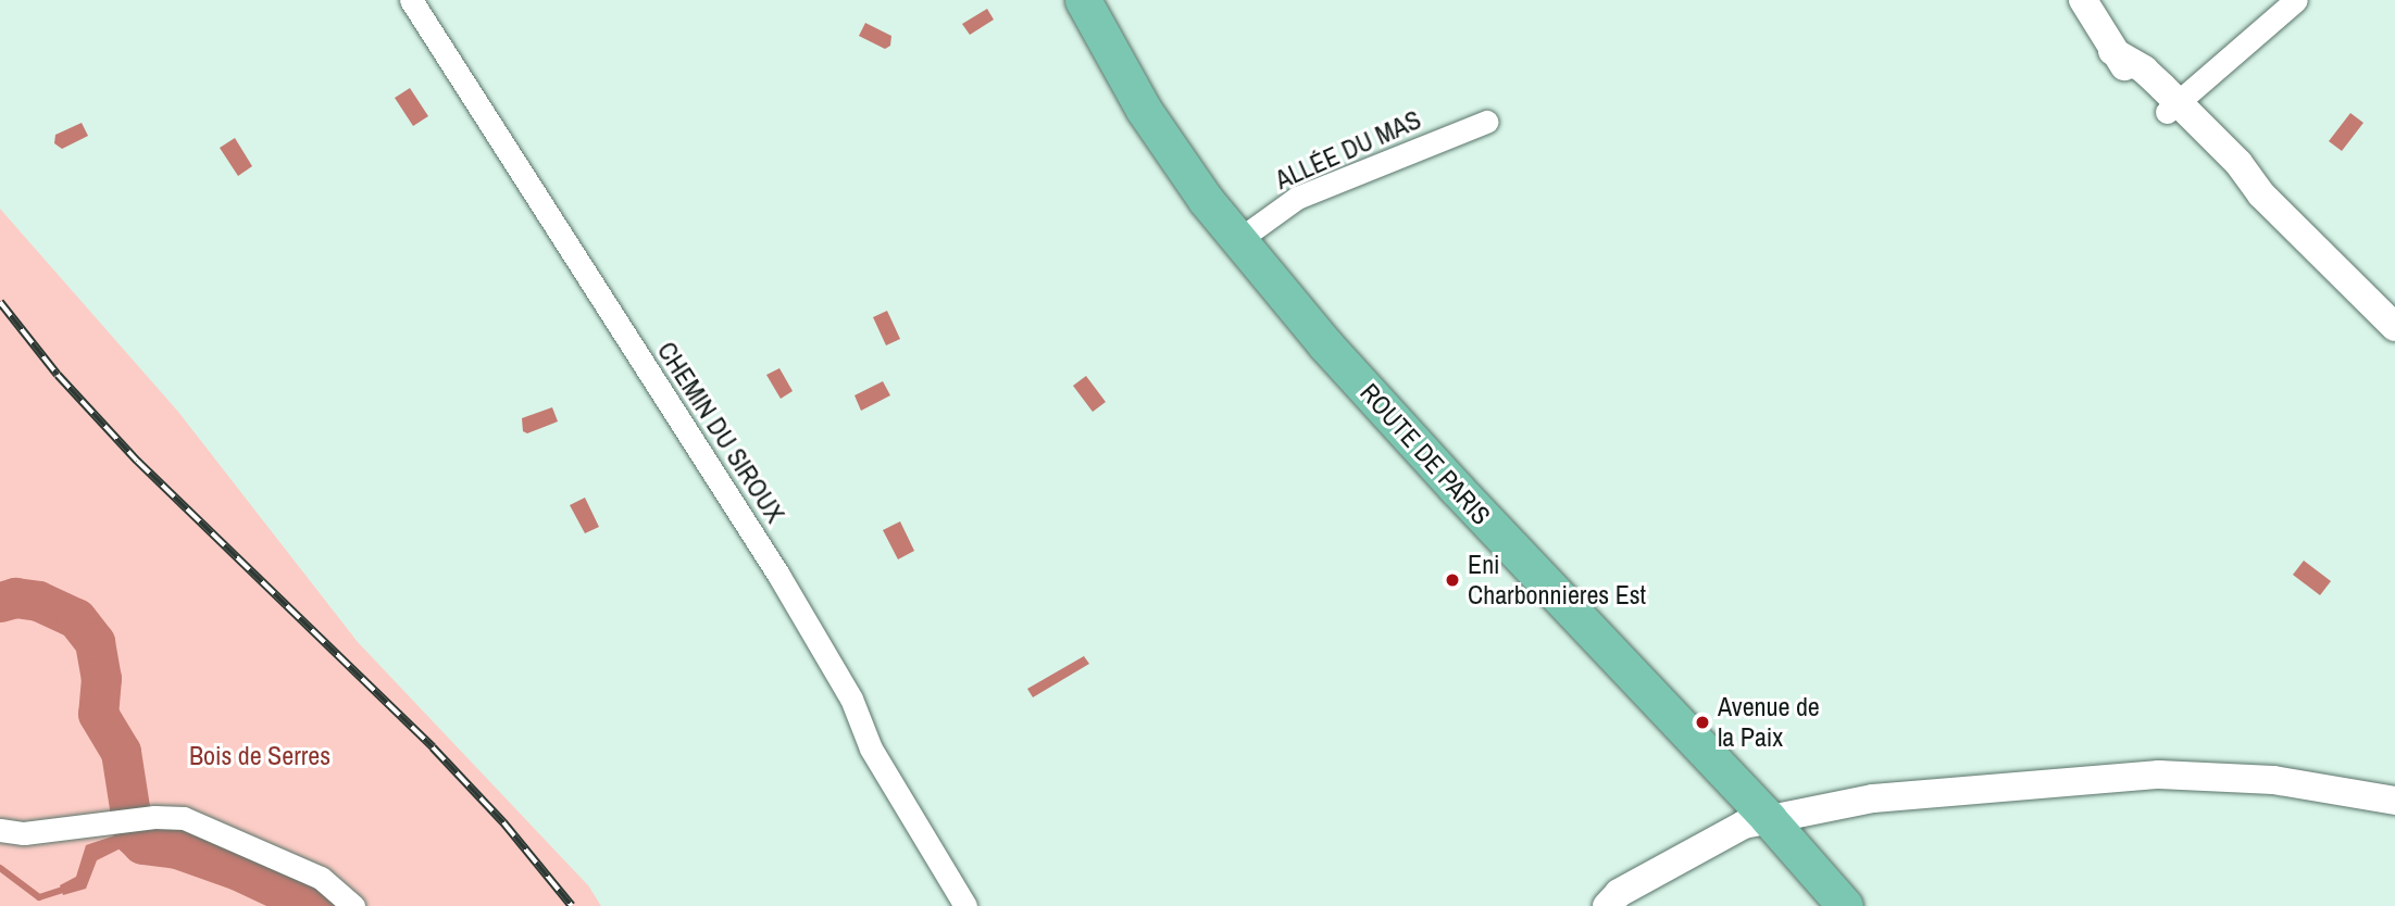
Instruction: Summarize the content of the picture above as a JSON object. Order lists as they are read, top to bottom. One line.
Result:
{"streets":{"main road":["ROUTE DE PARIS"],"street":["ALLÉE DU MAS","CHEMIN DU SIROUX"]},"crossings":[["ALLÉE DU MAS","ROUTE DE PARIS"]],"parks":["Bois de Serres"],"places":["Eni Charbonnieres Est","Avenue de la Paix"]}
